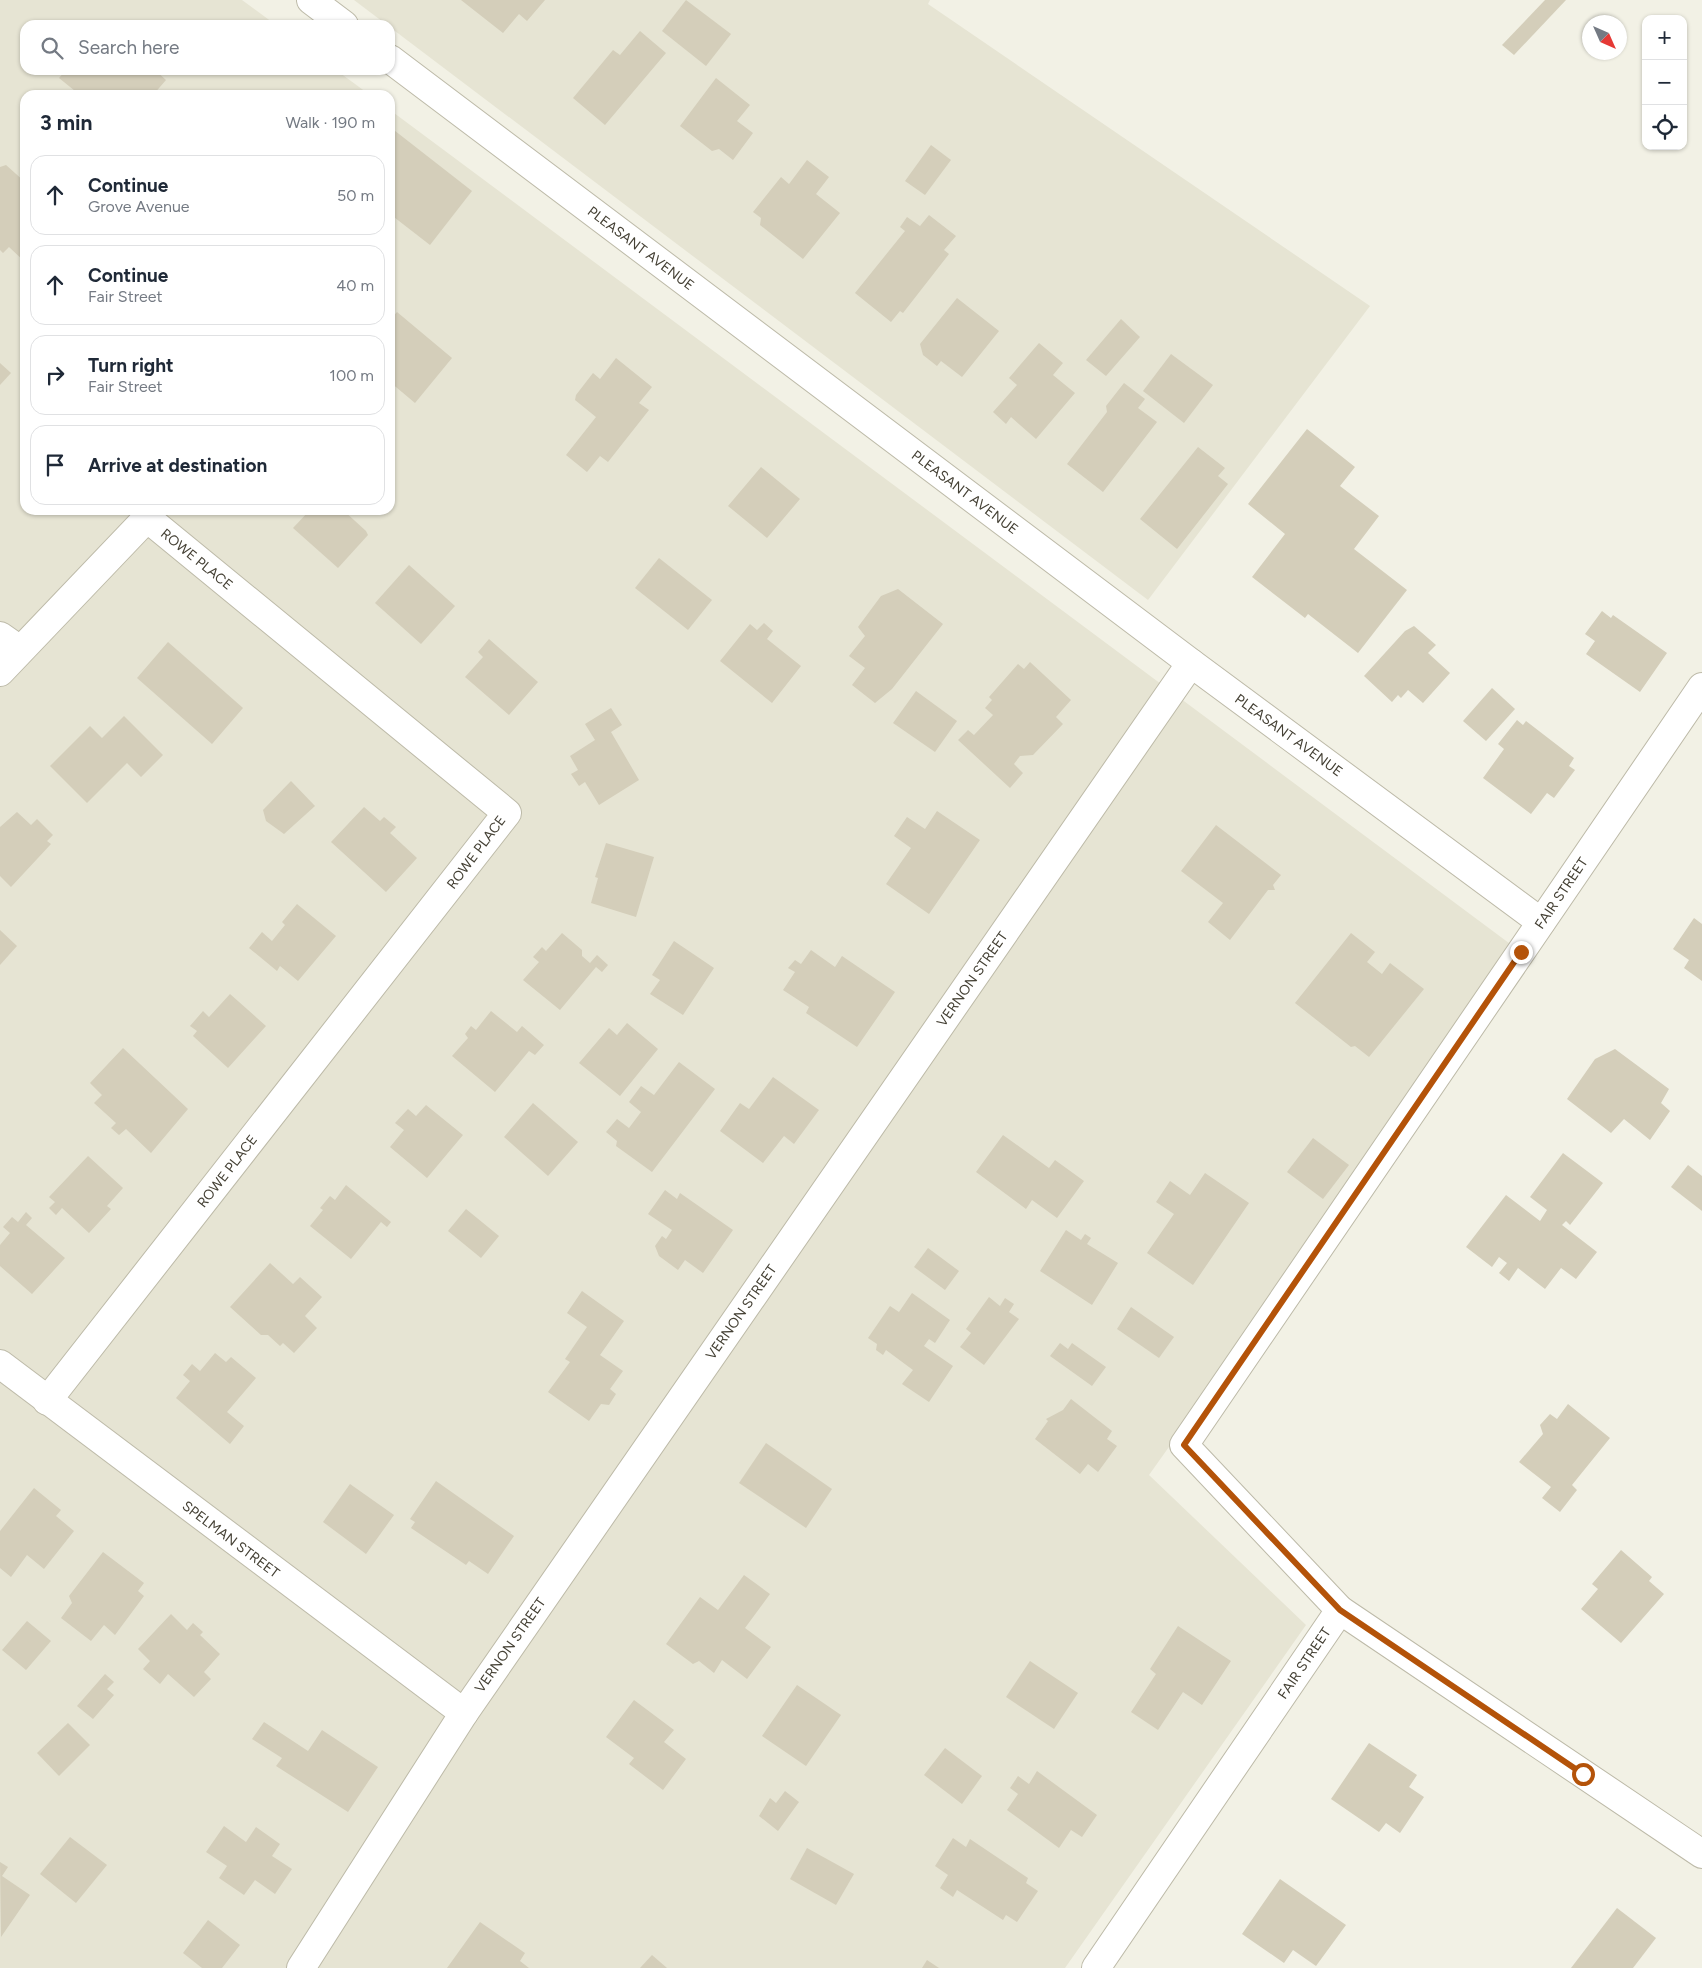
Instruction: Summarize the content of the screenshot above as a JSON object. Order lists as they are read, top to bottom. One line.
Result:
{"streets":{"street":["PLEASANT AVENUE","ROWE PLACE","FAIR STREET","VERNON STREET","SPELMAN STREET"]},"crossings":[["PLEASANT AVENUE","FAIR STREET"],["PLEASANT AVENUE","VERNON STREET"],["ROWE PLACE","SPELMAN STREET"],["VERNON STREET","SPELMAN STREET"]],"north":"bottom right","page":{"map_buttons":["+","−"],"search":"Search here","heading":["3 min","Walk · 190 m"],"list":[["Continue","Grove Avenue","50 m"],["Continue","Fair Street","40 m"],["Turn right","Fair Street","100 m"],"Arrive at destination"]}}
